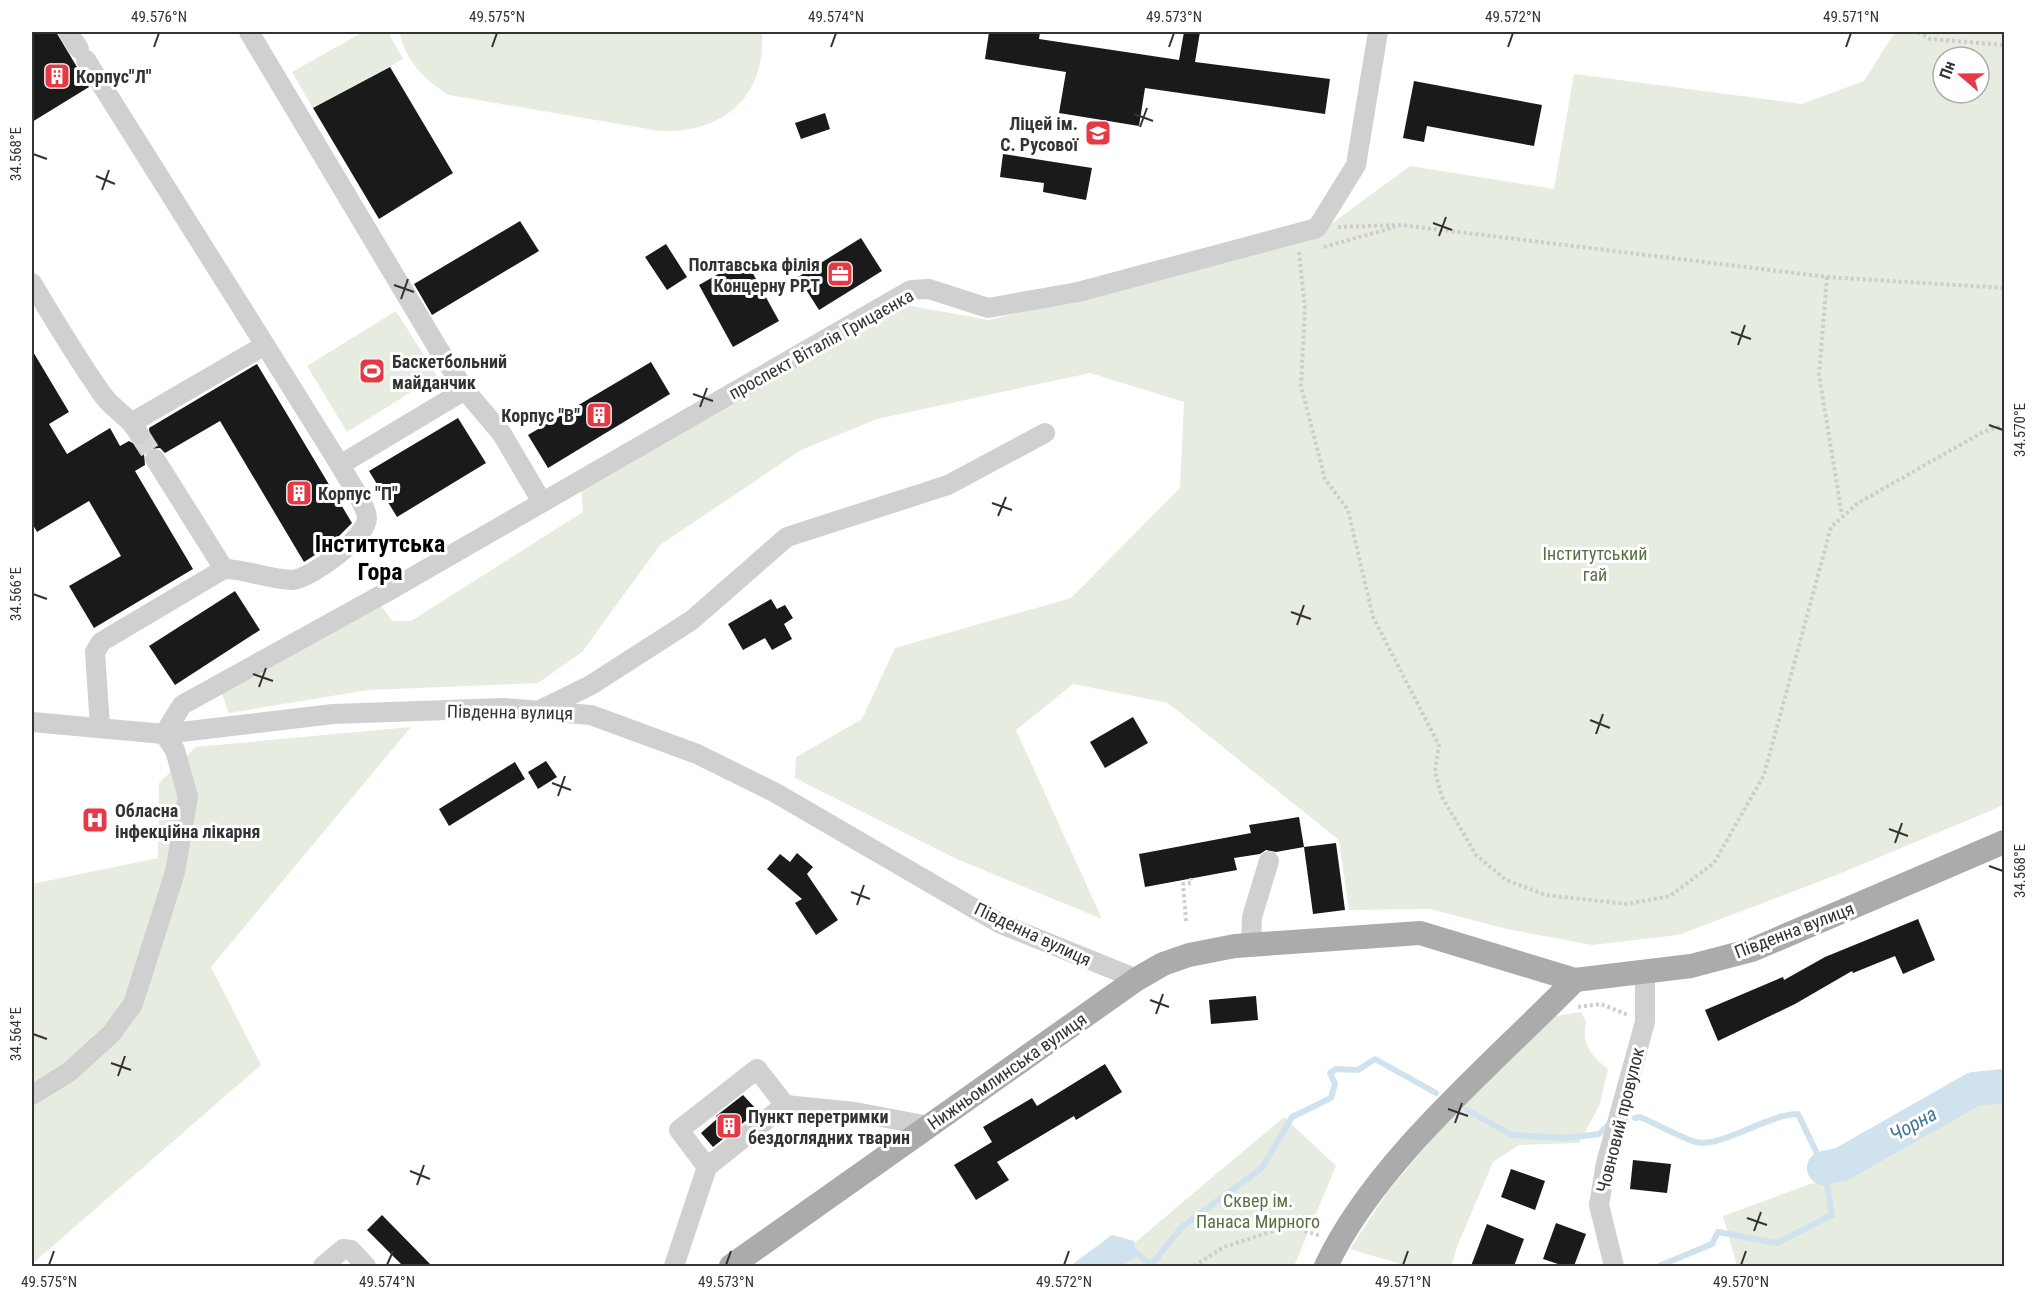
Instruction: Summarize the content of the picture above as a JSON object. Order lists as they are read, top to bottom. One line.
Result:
{"streets":{"main road":["Південна вулиця","Нижньомлинська вулиця"],"street":["проспект Віталія Грицаєнка","Човновий провулок"]},"crossings":[["проспект Віталія Грицаєнка","Південна вулиця"],["Південна вулиця","Нижньомлинська вулиця"],["Південна вулиця","Човновий провулок"]],"districts":["Інститутська Гора"],"water":["Чорна"],"parks":["Інститутський гай","Сквер ім. Панаса Мирного"],"places":{"building":["Корпус\"Л\"","Корпус \"В\"","Корпус \"П\"","Пункт перетримки бездоглядних тварин"],"school or university":["Ліцей ім. С. Русової"],"office":["Полтавська філія Концерну РРТ"],"sports":["Баскетбольний майданчик"],"hospital":["Обласна інфекційна лікарня"]},"north":"left","coordinates":["49.576°N","49.575°N","49.574°N","49.573°N","49.572°N","49.571°N","34.568°E","34.570°E","34.566°E","34.564°E","49.570°N"]}
